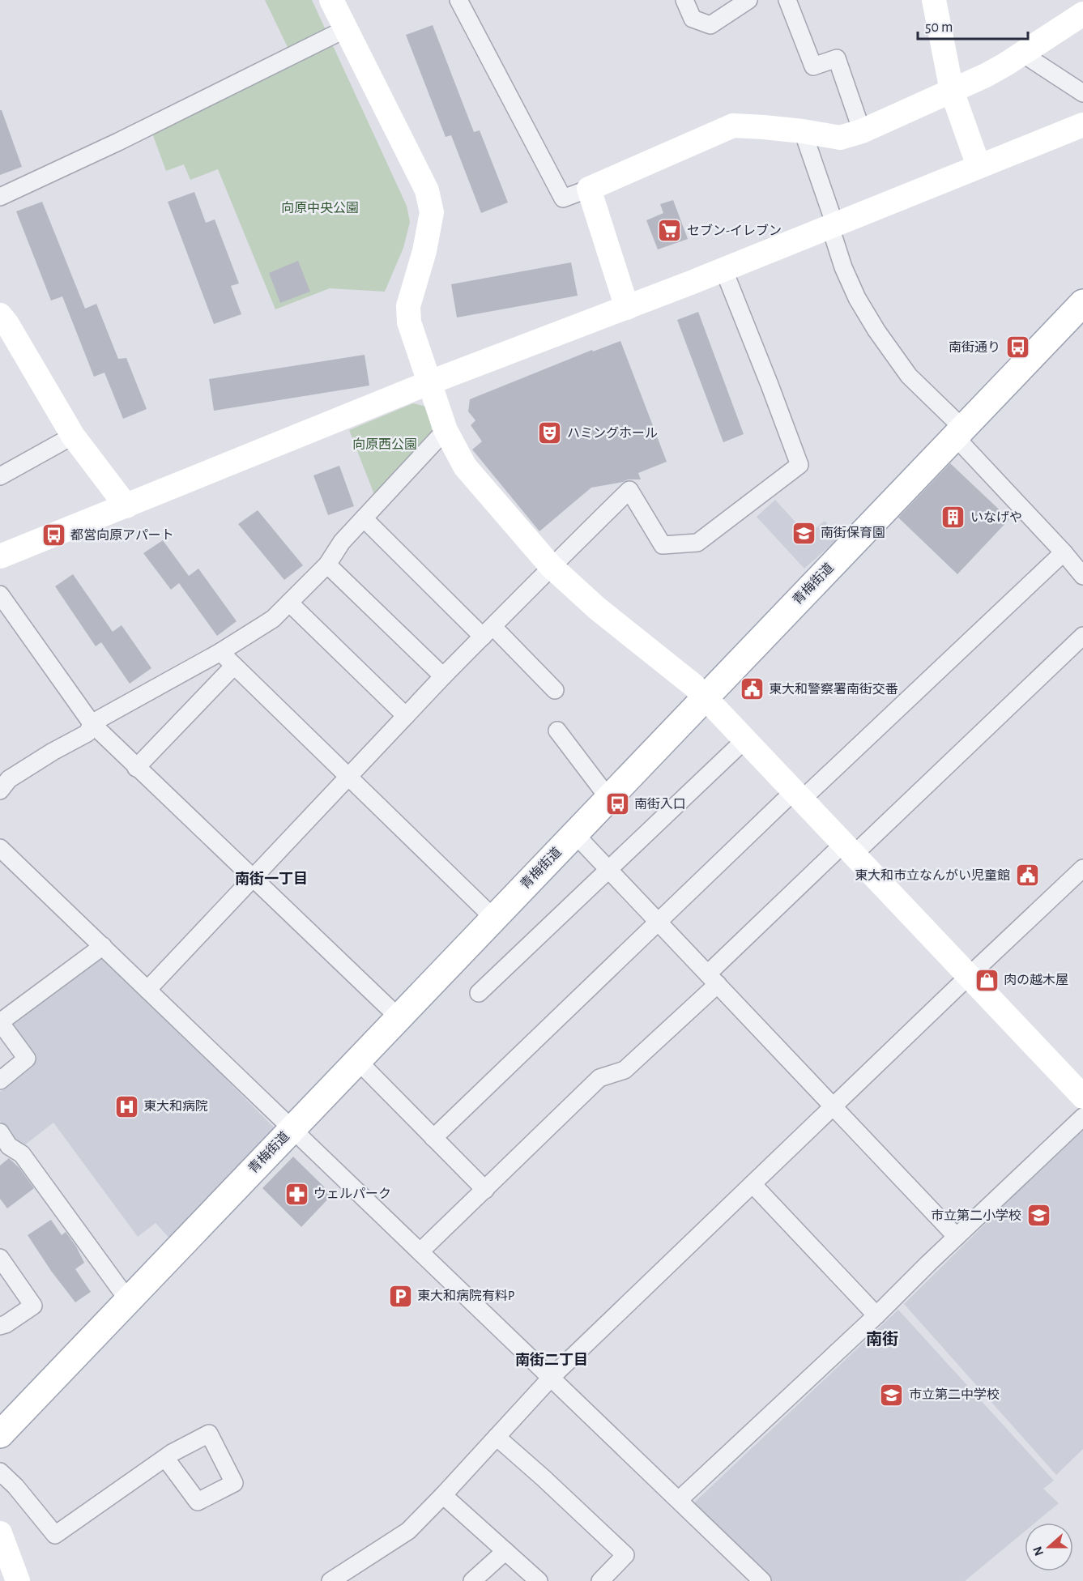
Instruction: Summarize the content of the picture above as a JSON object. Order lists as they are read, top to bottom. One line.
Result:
{"streets":{"main road":["青梅街道"]},"districts":["南街一丁目","南街","南街二丁目"],"parks":["向原中央公園","向原西公園"],"places":{"supermarket":["セブン-イレブン"],"bus stop":["南街通り","都営向原アパート","南街入口"],"theatre":["ハミングホール"],"building":["いなげや"],"school or university":["南街保育園","市立第二小学校","市立第二中学校"],"public building":["東大和警察署南街交番","東大和市立なんがい児童館"],"shop":["肉の越木屋"],"hospital":["東大和病院"],"pharmacy":["ウェルパーク"],"parking":["東大和病院有料P"]},"scale_bar":"50 m","north":"left"}
